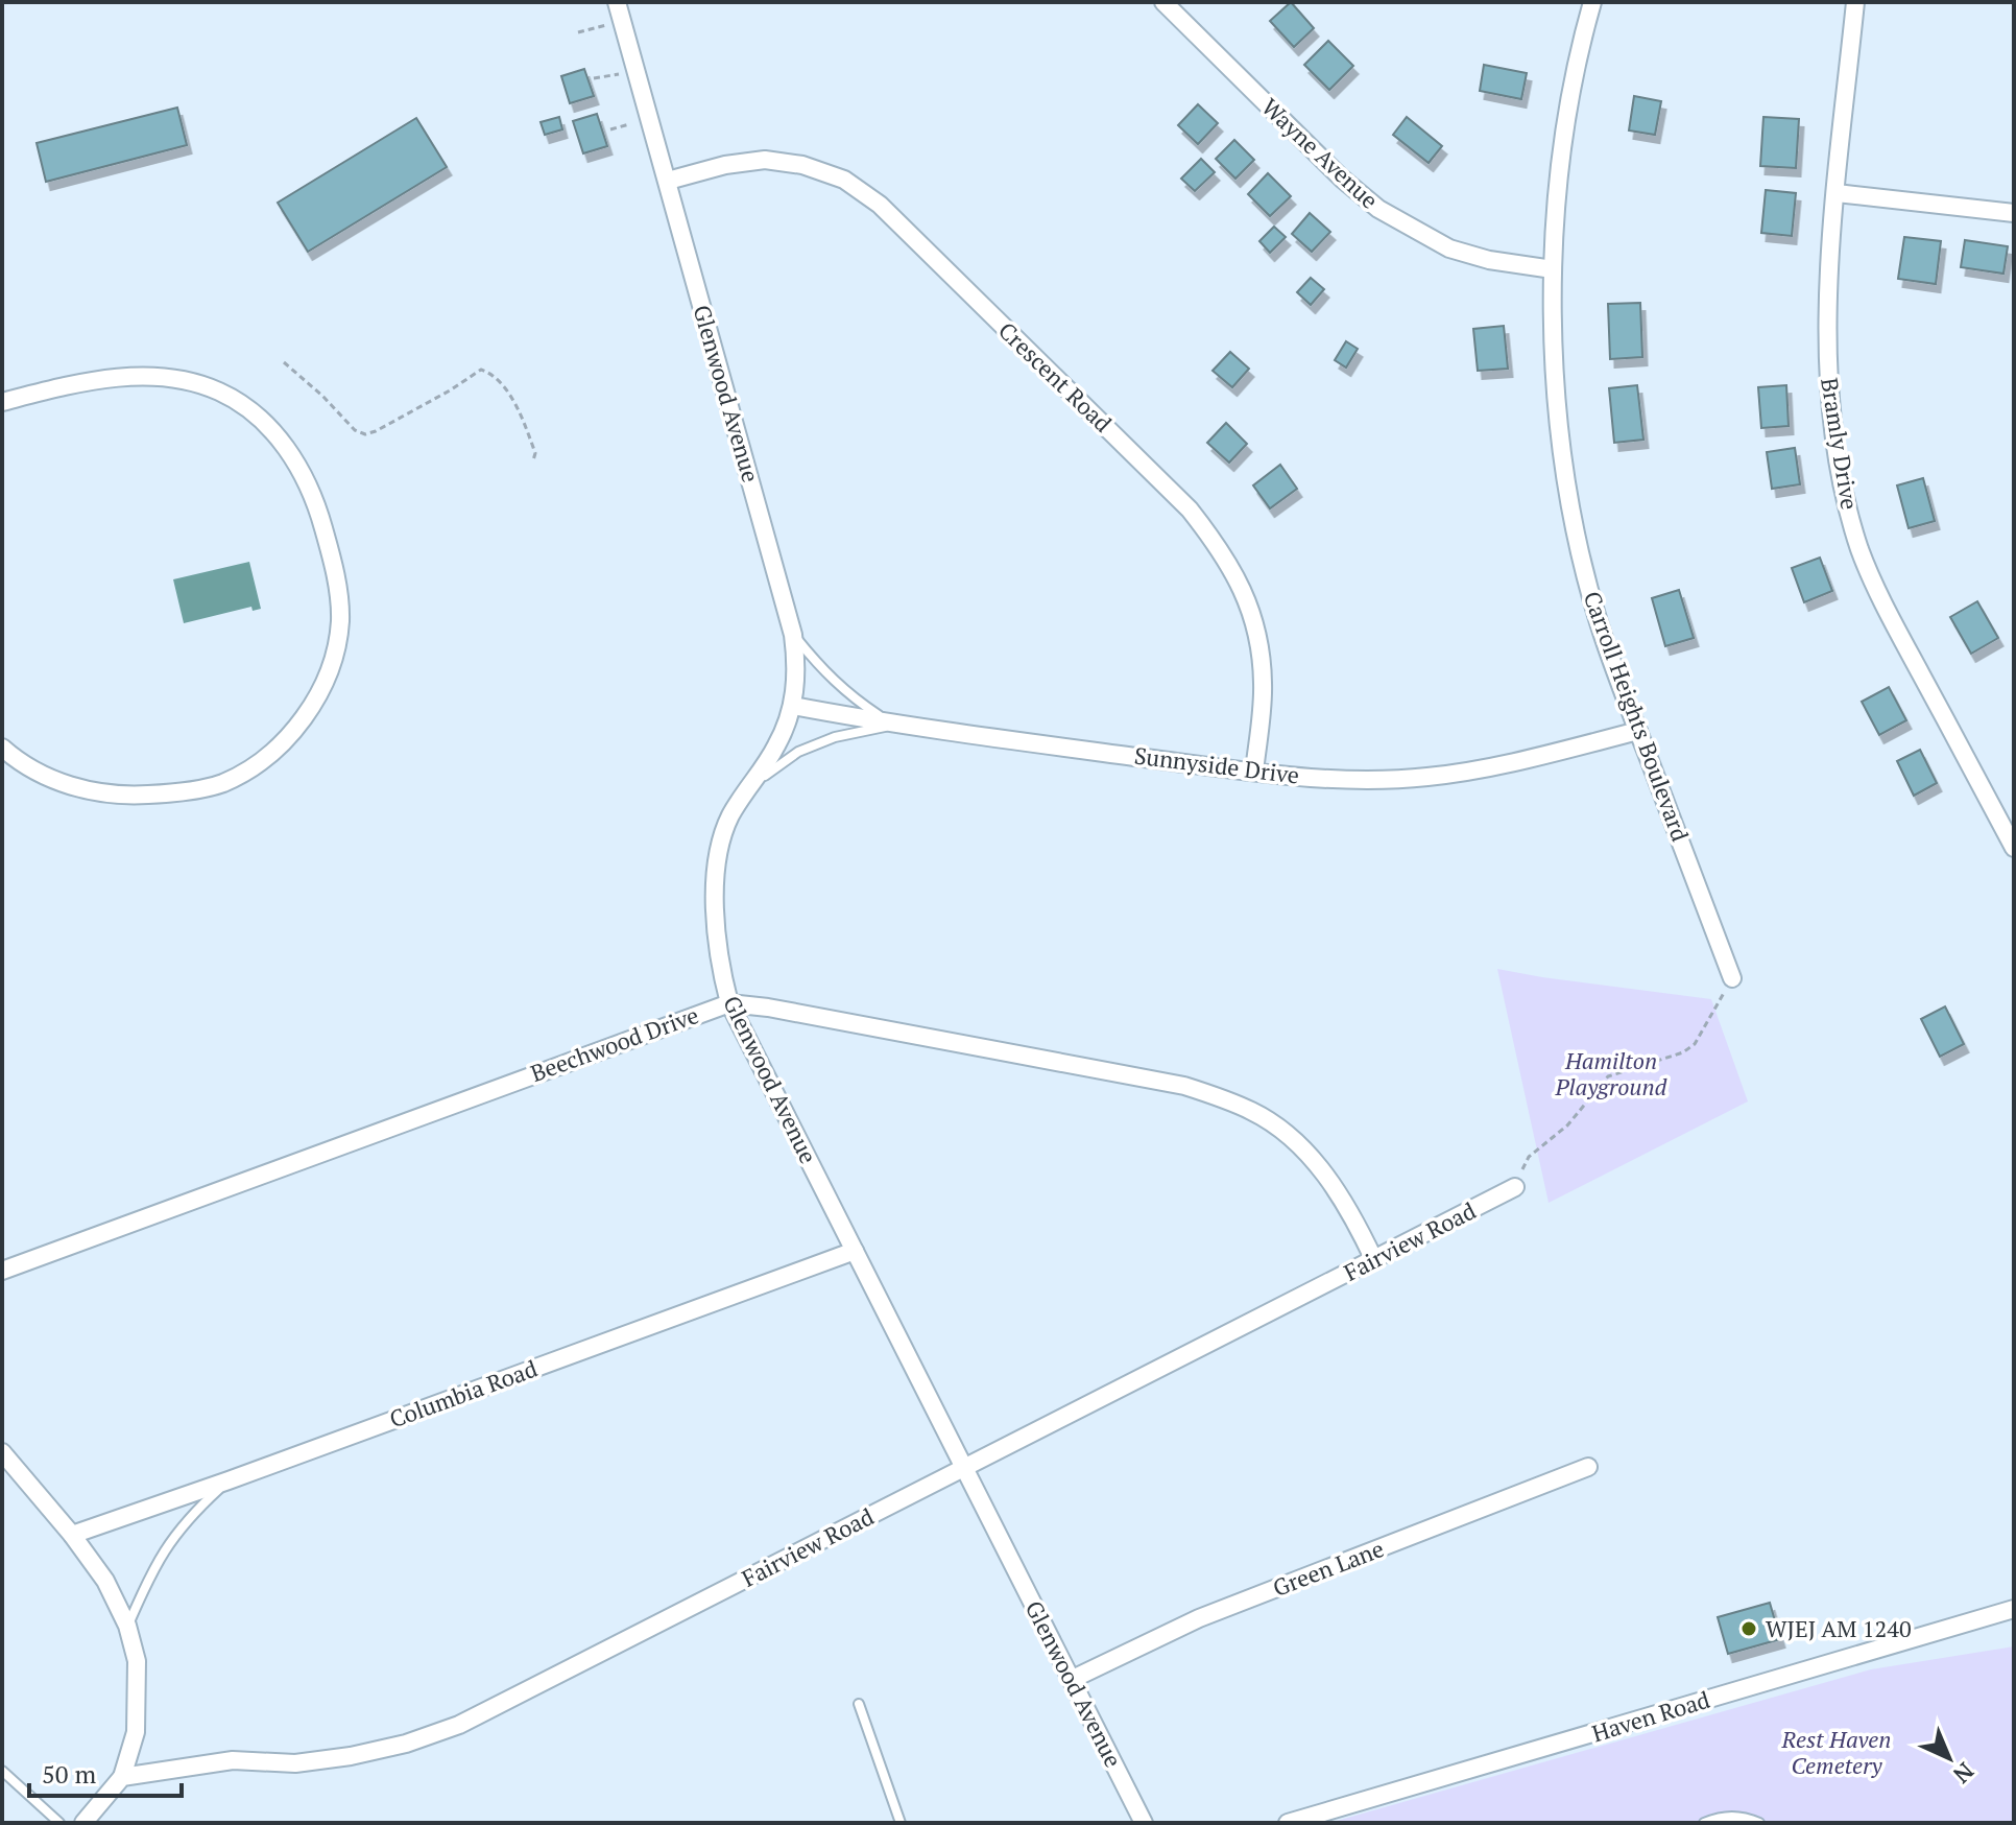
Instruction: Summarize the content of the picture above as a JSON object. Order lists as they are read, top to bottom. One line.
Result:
{"streets":{"street":["Wayne Avenue","Crescent Road","Glenwood Avenue","Bramly Drive","Carroll Heights Boulevard","Sunnyside Drive","Beechwood Drive","Fairview Road","Columbia Road","Green Lane","Haven Road"]},"crossings":[["Wayne Avenue","Carroll Heights Boulevard"],["Crescent Road","Glenwood Avenue"],["Crescent Road","Sunnyside Drive"],["Glenwood Avenue","Sunnyside Drive"],["Glenwood Avenue","Beechwood Drive"],["Glenwood Avenue","Fairview Road"],["Glenwood Avenue","Columbia Road"],["Glenwood Avenue","Green Lane"],["Carroll Heights Boulevard","Sunnyside Drive"],["Beechwood Drive","Fairview Road"]],"parks":["Hamilton Playground","Rest Haven Cemetery"],"places":["WJEJ AM 1240"],"scale_bar":"50 m","north":"bottom right"}
